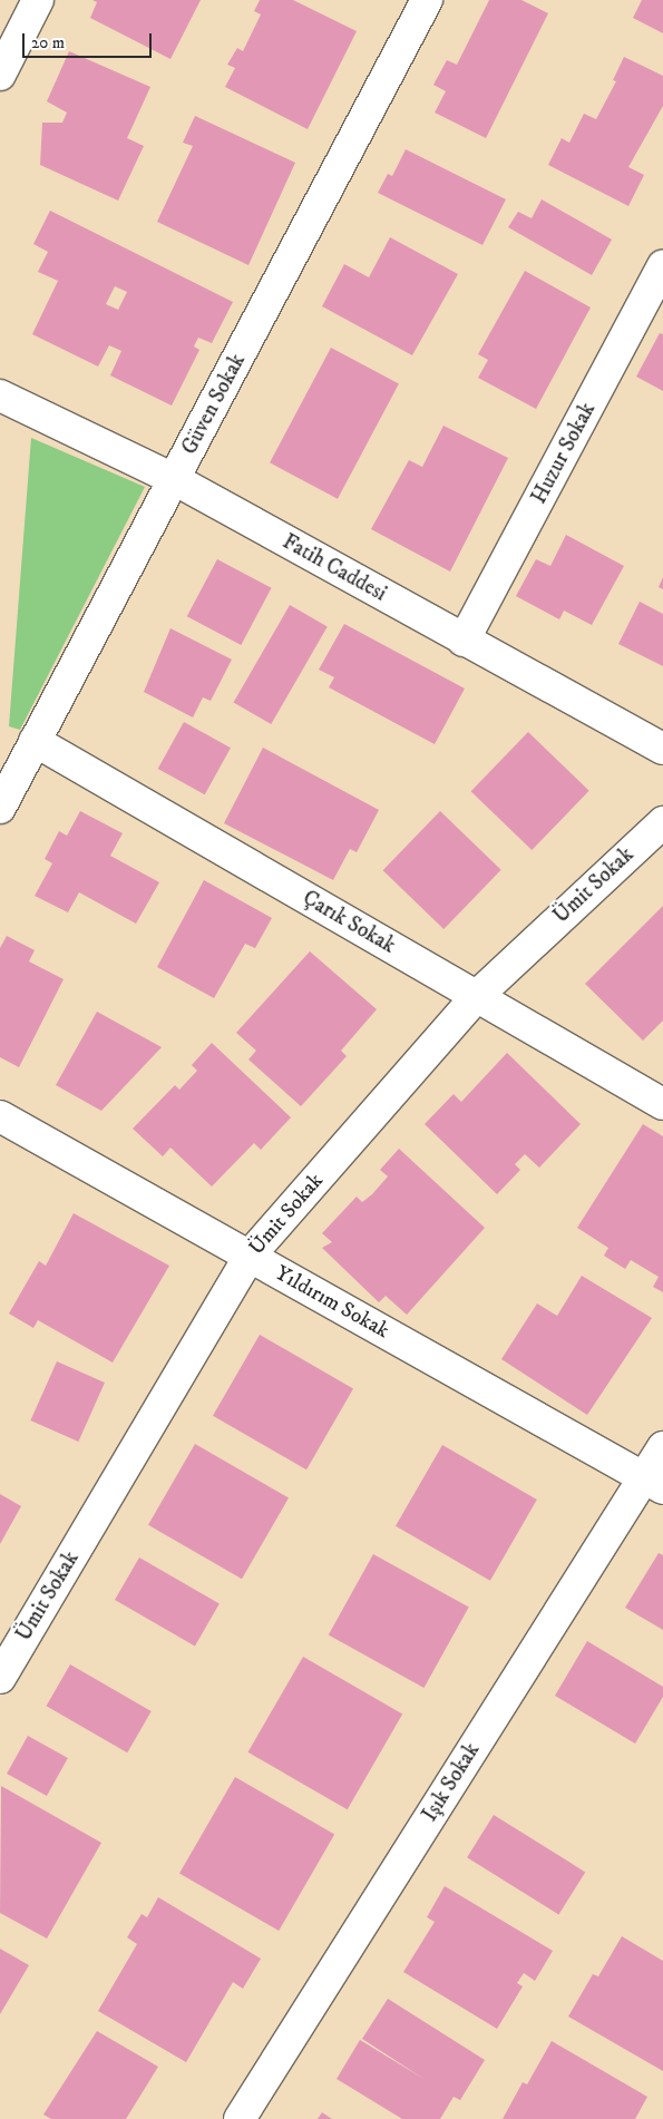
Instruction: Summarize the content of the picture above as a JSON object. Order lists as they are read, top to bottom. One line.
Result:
{"streets":{"street":["Güven Sokak","Huzur Sokak","Fatih Caddesi","Ümit Sokak","Çarık Sokak","Yıldırım Sokak","Işık Sokak"]},"crossings":[["Güven Sokak","Fatih Caddesi"],["Güven Sokak","Çarık Sokak"],["Huzur Sokak","Fatih Caddesi"],["Ümit Sokak","Çarık Sokak"],["Ümit Sokak","Yıldırım Sokak"],["Yıldırım Sokak","Işık Sokak"]],"scale_bar":"20 m"}
